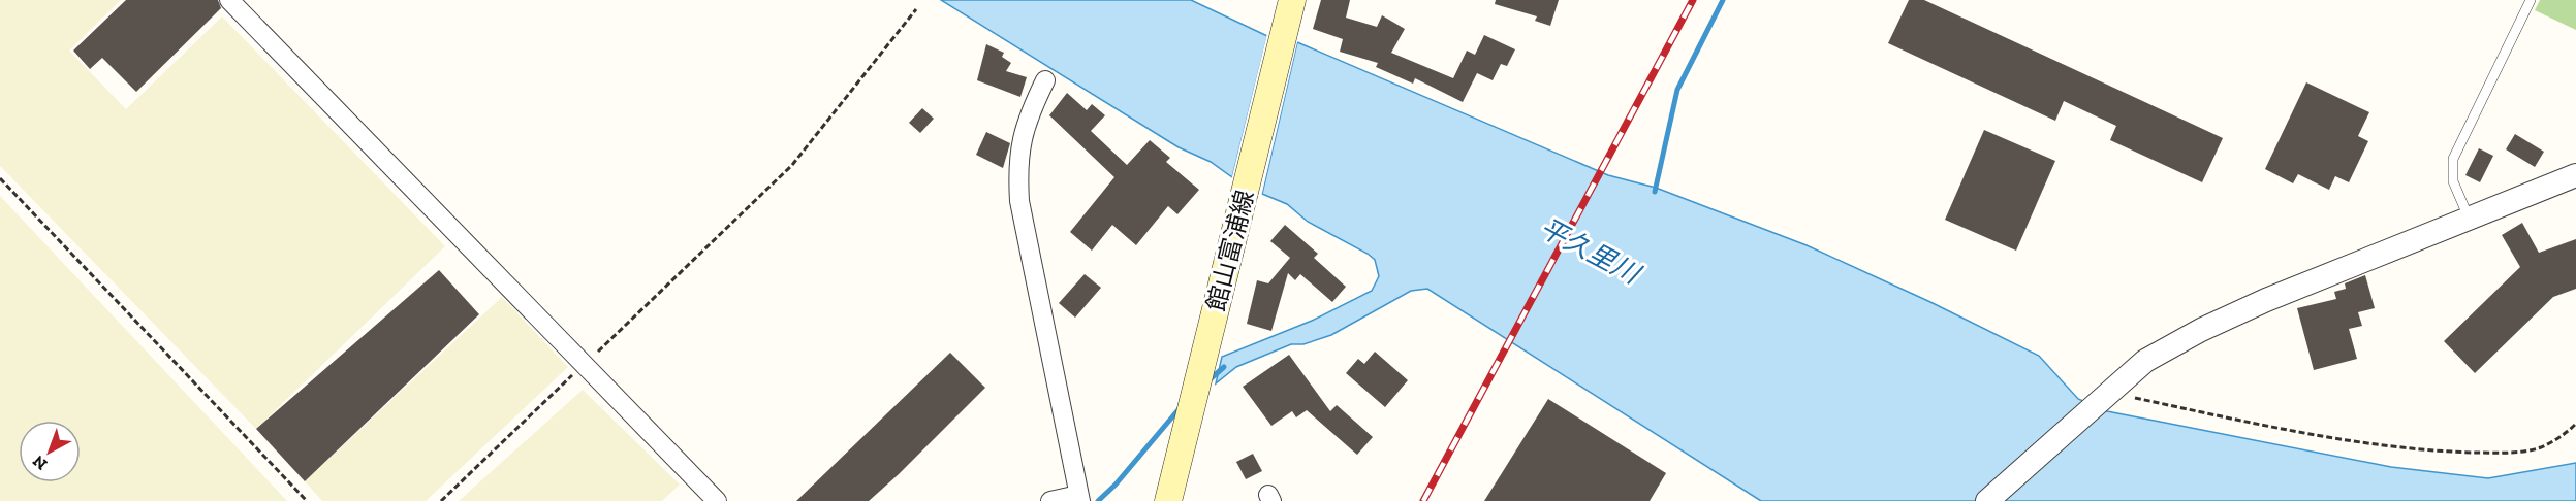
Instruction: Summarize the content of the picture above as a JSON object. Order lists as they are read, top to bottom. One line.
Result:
{"streets":{"main road":["館山富浦線"]},"water":["平久里川"],"north":"bottom left"}
